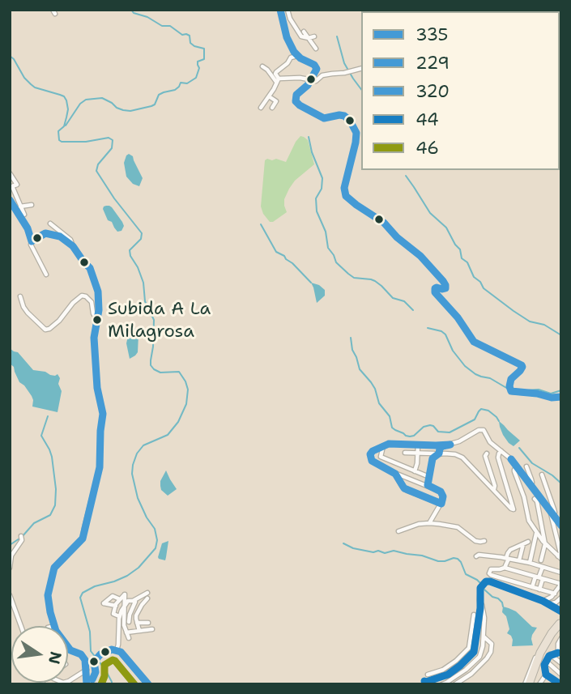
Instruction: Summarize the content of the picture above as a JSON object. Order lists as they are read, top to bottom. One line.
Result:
{"places":["Subida A La Milagrosa"],"lines":["transit line 229","transit line 335","transit line 320","transit line 44","transit line 46"],"legend":["335","229","320","44","46"],"north":"right"}
